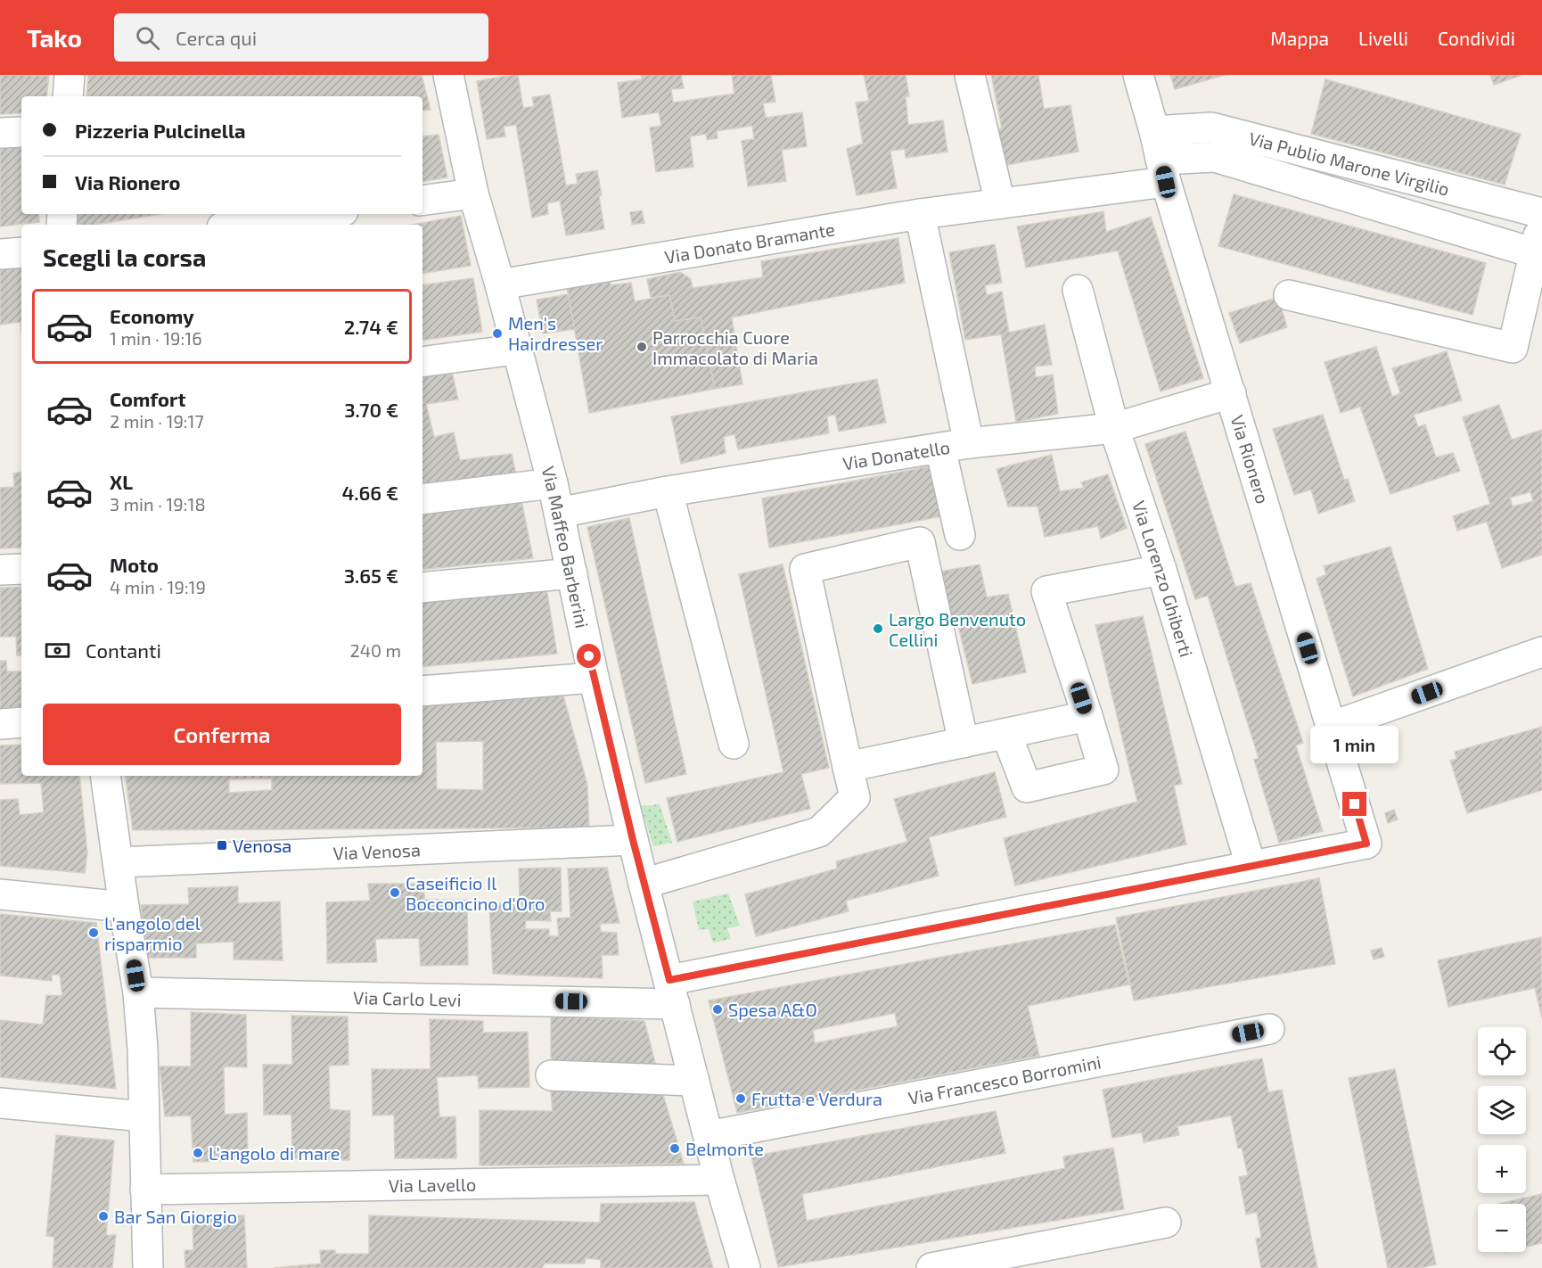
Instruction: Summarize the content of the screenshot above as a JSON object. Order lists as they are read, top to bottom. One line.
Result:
{"streets":{"street":["Via Publio Marone Virgilio","Via Donato Bramante","Via Donatello","Via Rionero","Via Maffeo Barberini","Via Lorenzo Ghiberti","Via Venosa","Via Carlo Levi","Via Francesco Borromini","Via Lavello"]},"crossings":[["Via Publio Marone Virgilio","Via Donato Bramante"],["Via Publio Marone Virgilio","Via Rionero"],["Via Donato Bramante","Via Rionero"],["Via Donato Bramante","Via Maffeo Barberini"],["Via Donatello","Via Rionero"],["Via Donatello","Via Maffeo Barberini"],["Via Donatello","Via Lorenzo Ghiberti"],["Via Rionero","Via Carlo Levi"],["Via Maffeo Barberini","Via Venosa"],["Via Maffeo Barberini","Via Carlo Levi"],["Via Maffeo Barberini","Via Francesco Borromini"],["Via Maffeo Barberini","Via Lavello"],["Via Lorenzo Ghiberti","Via Carlo Levi"]],"places":{"other":["Men's Hairdresser","Parrocchia Cuore Immacolato di Maria","Largo Benvenuto Cellini","Caseificio Il Bocconcino d'Oro","L'angolo del risparmio","Spesa A&O","Frutta e Verdura","Belmonte","L'angolo di mare","Bar San Giorgio"],"transit":["Venosa"]},"page":{"header":"Tako","search":"Cerca qui","nav":["Mappa","Livelli","Condividi"],"banner":["Pizzeria Pulcinella","Via Rionero"],"heading":"Scegli la corsa","list":[{"name":"Economy","note":"1 min · 19:16","value":"2.74 €"},{"name":"Comfort","note":"2 min · 19:17","value":"3.70 €"},{"name":"XL","note":"3 min · 19:18","value":"4.66 €"},{"name":"Moto","note":"4 min · 19:19","value":"3.65 €"}],"pay":["Contanti","240 m"],"buttons":"Conferma","bubble":"1 min","map_buttons":["+","−"]}}
